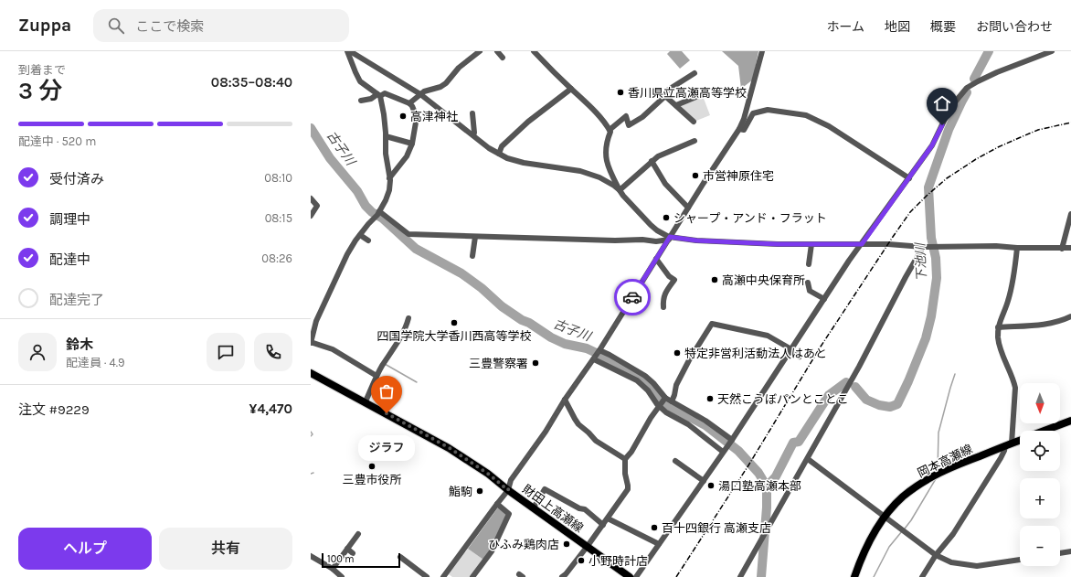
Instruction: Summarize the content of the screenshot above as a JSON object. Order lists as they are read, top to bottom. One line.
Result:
{"streets":{"main road":["岡本高瀬線","財田上高瀬線"]},"water":["古子川","下池川"],"places":["香川県立高瀬高等学校","高津神社","市営神原住宅","シャープ・アンド・フラット","高瀬中央保育所","四国学院大学香川西高等学校","特定非営利活動法人はあと","三豊警察署","天然こうぼパンとことこ","ジラフ","三豊市役所","湯口塾高瀬本部","鮨駒","百十四銀行 高瀬支店","ひふみ鶏肉店","小野時計店"],"scale_bar":"100 m","north":"bottom","page":{"header":"Zuppa","search":"ここで検索","nav":["ホーム","地図","概要","お問い合わせ"],"heading":["3 分","到着まで","08:35–08:40"],"panel":["鈴木","配達員 · 4.9","注文 #9229","¥4,470"],"bar":"配達中 · 520 m","list":[["受付済み","08:10"],["調理中","08:15"],["配達中","08:26"],"配達完了"],"map_buttons":["+","−"],"bubble":"ジラフ","buttons":["ヘルプ","共有"],"scale":"100 m"}}
